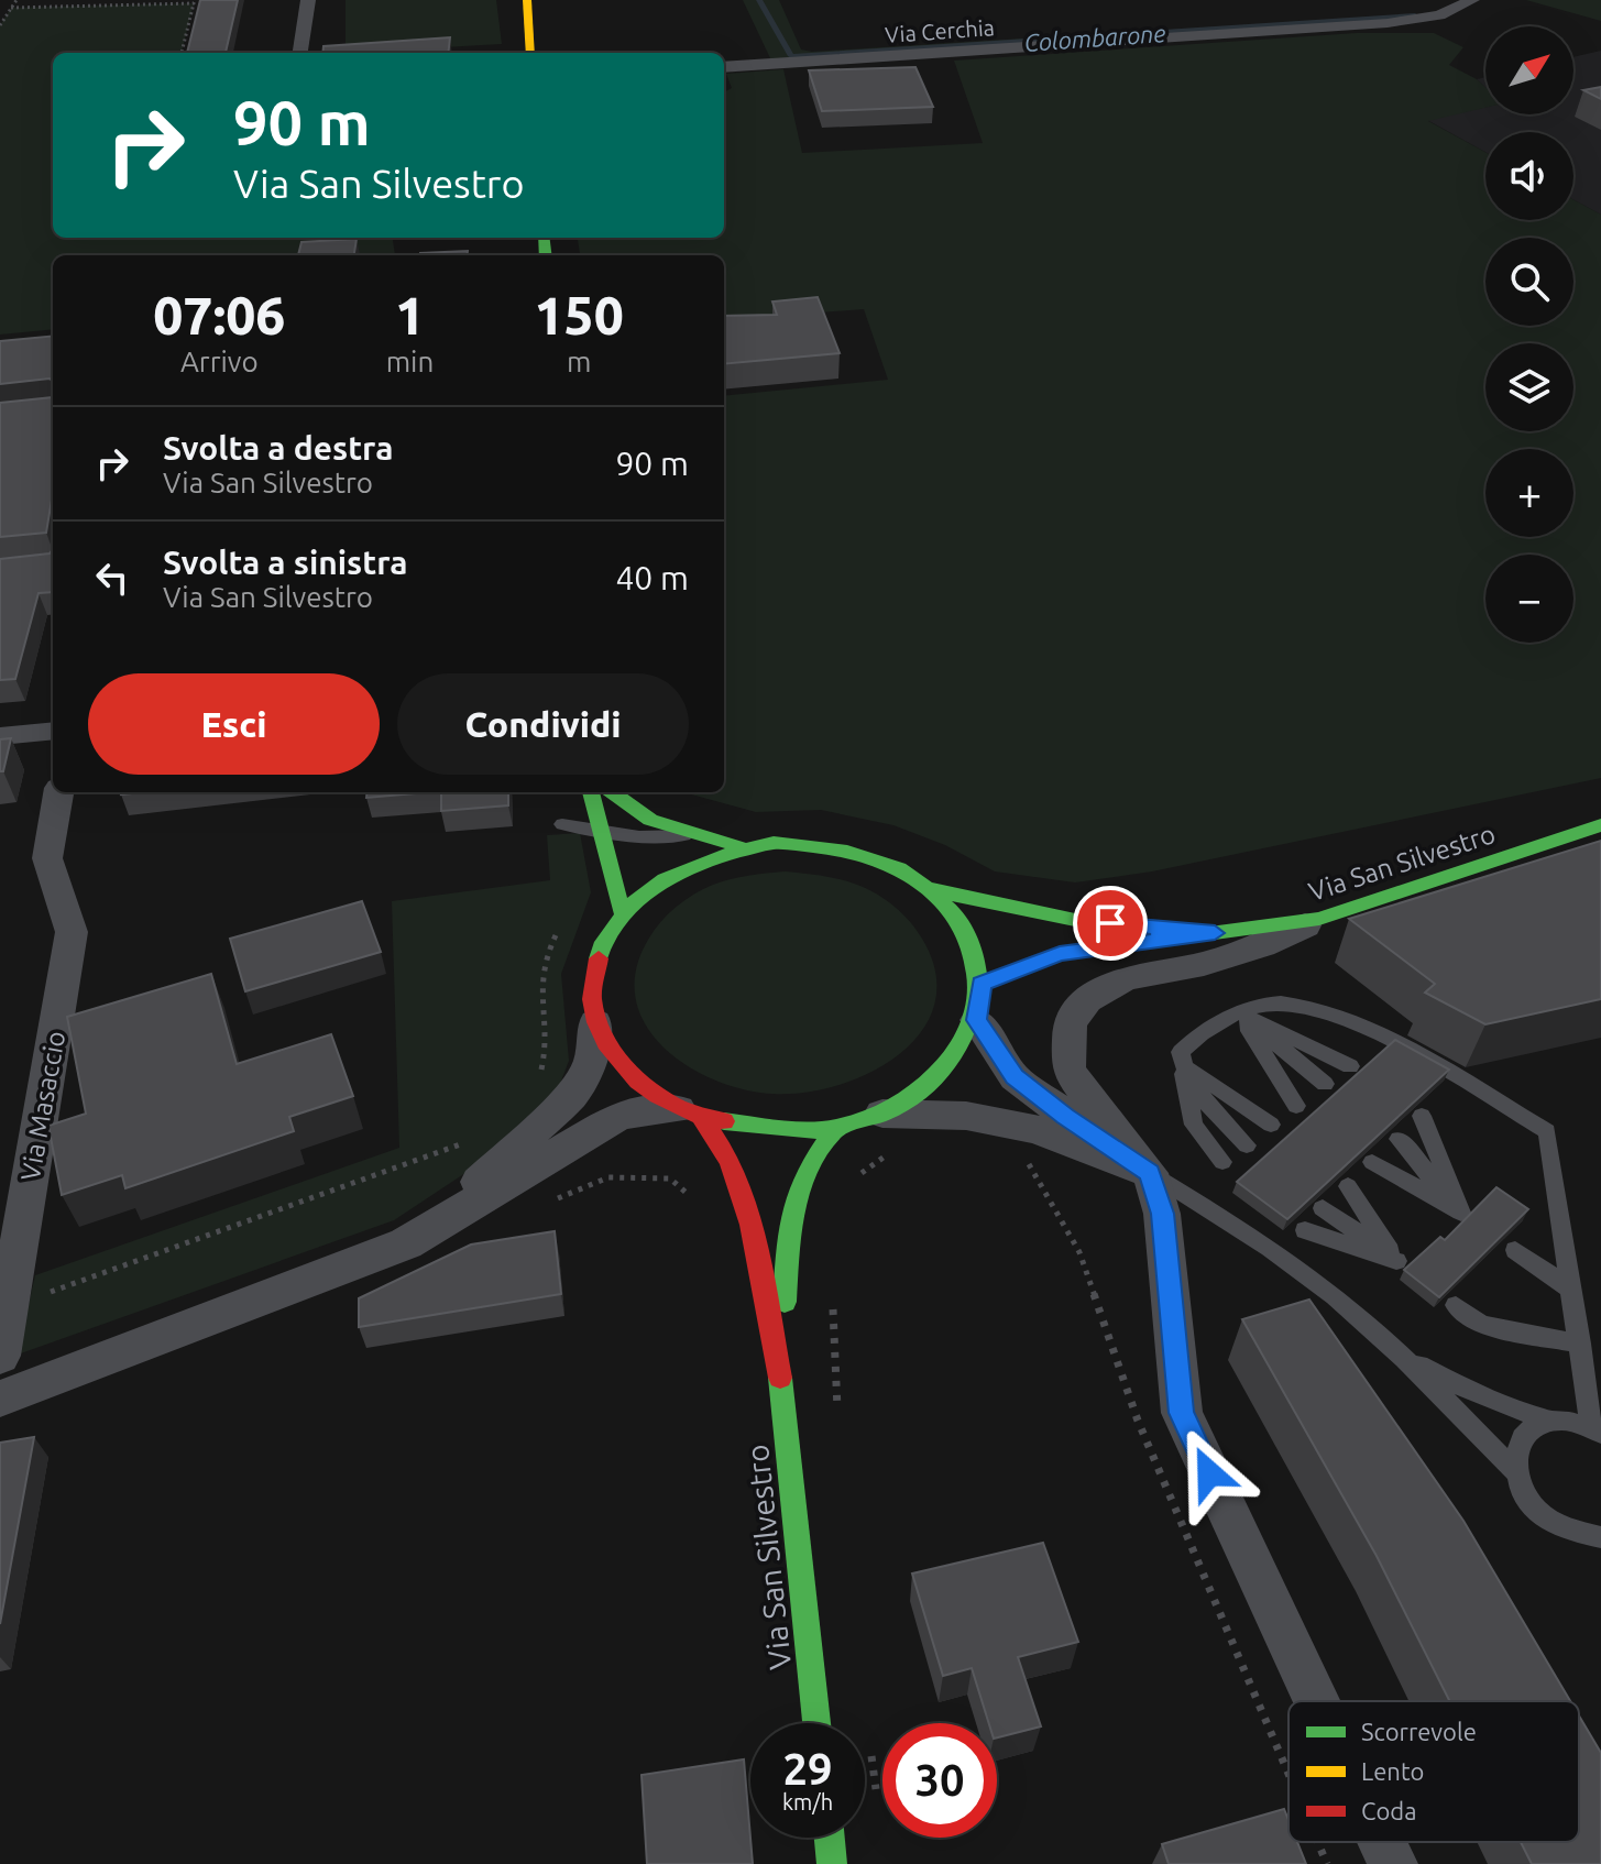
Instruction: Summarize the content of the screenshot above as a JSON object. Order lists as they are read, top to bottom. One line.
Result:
{"streets":{"main road":["Via San Silvestro"],"street":["Via Cerchia","Via Masaccio"]},"water":["Colombarone"],"legend":["Scorrevole","Lento","Coda"],"north":"top right","page":{"map_buttons":["+","−"],"turn":["90 m","Via San Silvestro"],"eta":["07:06","Arrivo","1","min","150","m"],"list":[{"name":"Svolta a destra","note":"Via San Silvestro","value":"90 m"},{"name":"Svolta a sinistra","note":"Via San Silvestro","value":"40 m"}],"buttons":["Esci","Condividi"],"speed":"29 km/h","limit":"30"}}
